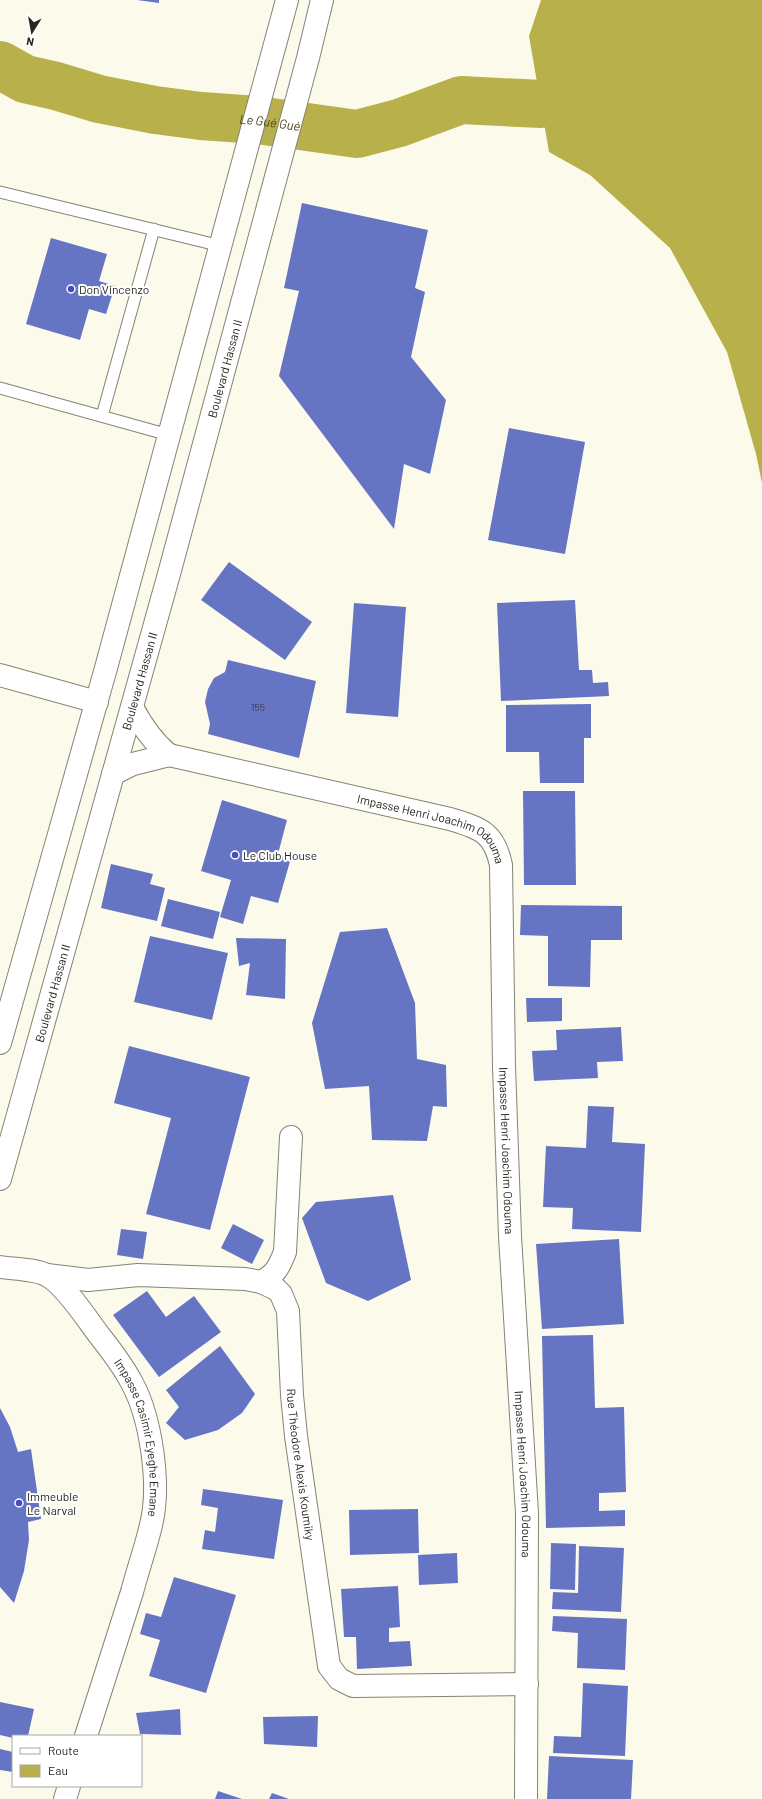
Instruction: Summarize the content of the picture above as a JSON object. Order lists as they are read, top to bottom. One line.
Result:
{"streets":{"street":["Boulevard Hassan II","Impasse Henri Joachim Odouma","Impasse Casimir Eyeghe Emane","Rue Théodore Alexis Koumiky"]},"crossings":[["Impasse Henri Joachim Odouma","Rue Théodore Alexis Koumiky"],["Impasse Casimir Eyeghe Emane","Rue Théodore Alexis Koumiky"]],"water":["Le Gué Gué"],"places":["Don Vincenzo","Le Club House","Immeuble Le Narval"],"house_numbers":["155"],"legend":["Route","Eau"],"north":"bottom"}
